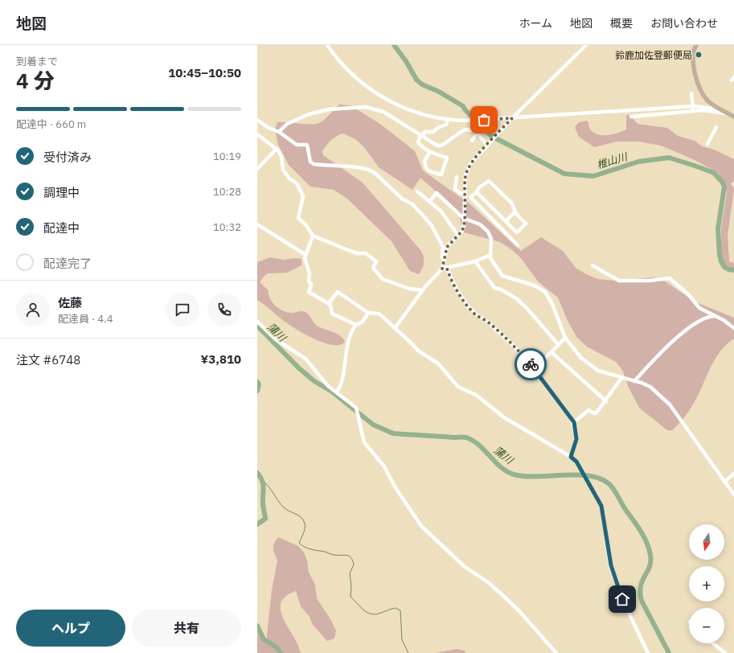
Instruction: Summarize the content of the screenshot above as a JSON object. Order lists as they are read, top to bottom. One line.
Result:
{"water":["椎山川","蒲川"],"places":["鈴鹿加佐登郵便局"],"north":"bottom","page":{"header":"地図","nav":["ホーム","地図","概要","お問い合わせ"],"heading":["4 分","到着まで","10:45–10:50"],"panel":["佐藤","配達員 · 4.4","注文 #6748","¥3,810"],"bar":"配達中 · 660 m","list":[["受付済み","10:19"],["調理中","10:28"],["配達中","10:32"],"配達完了"],"map_buttons":["+","−"],"buttons":["ヘルプ","共有"]}}
